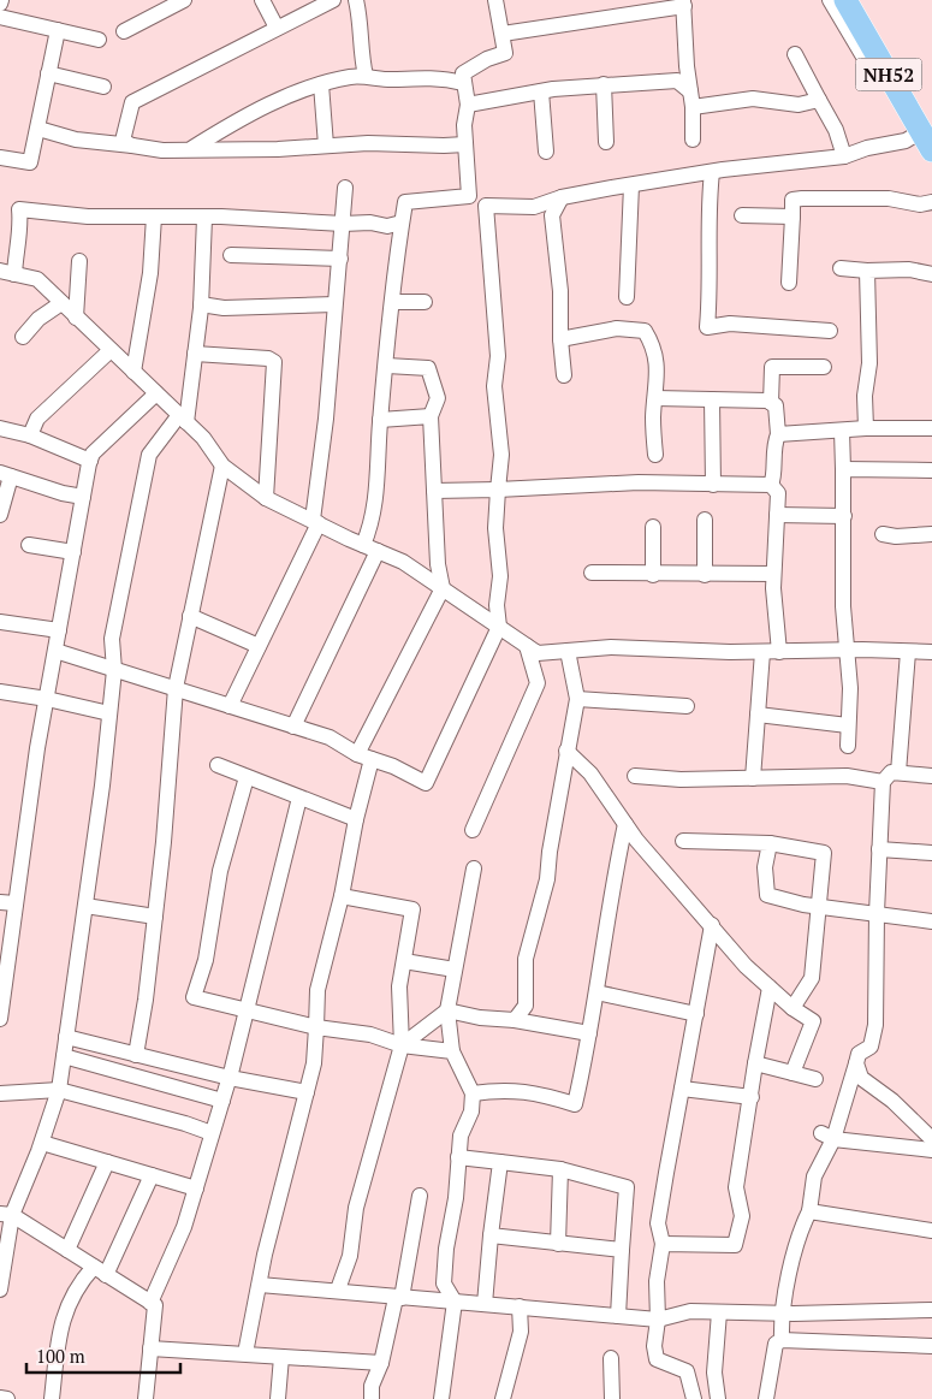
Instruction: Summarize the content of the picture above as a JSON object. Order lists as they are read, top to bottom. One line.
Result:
{"streets":{"highway":["NH52"]},"scale_bar":"100 m"}
